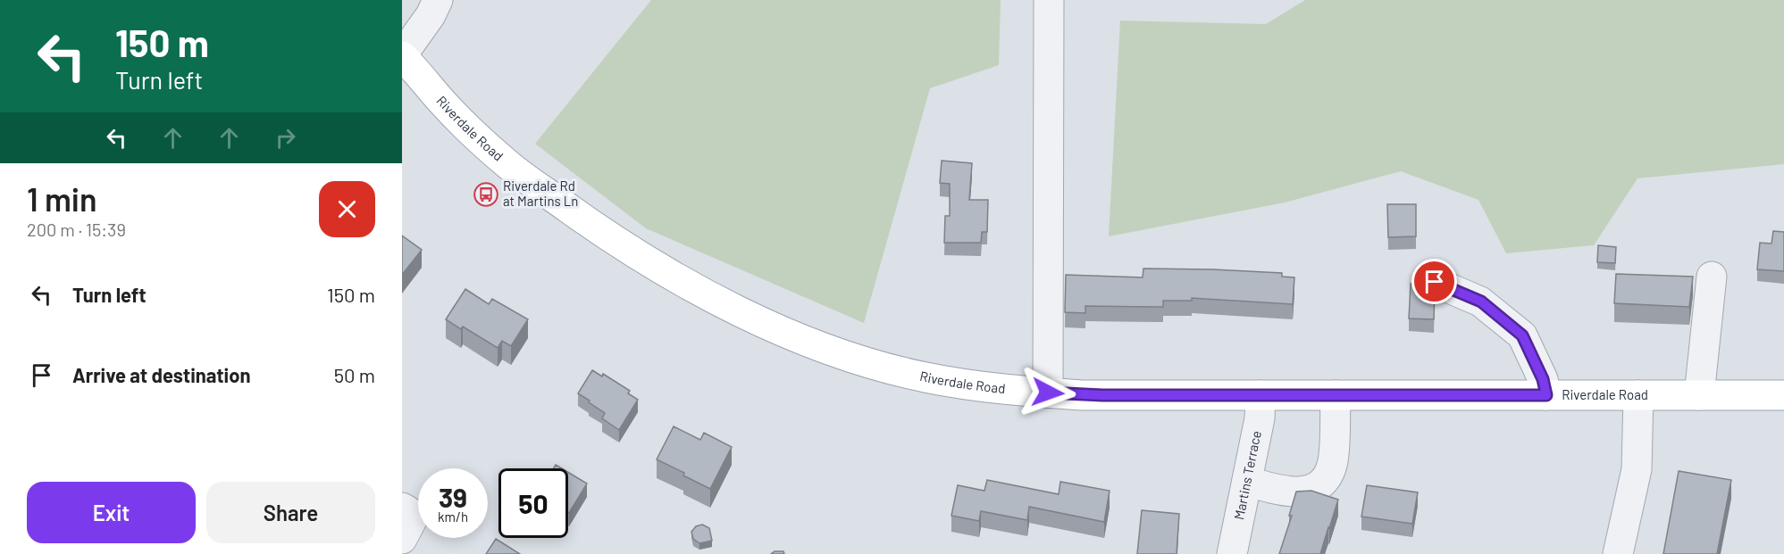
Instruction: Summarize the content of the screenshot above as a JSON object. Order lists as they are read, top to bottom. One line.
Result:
{"streets":{"main road":["Riverdale Road"],"street":["Martins Terrace"]},"crossings":[["Riverdale Road","Martins Terrace"]],"places":{"bus stop":["Riverdale Rd at Martins Ln"]},"page":{"turn":["150 m","Turn left"],"heading":["1 min","200 m · 15:39"],"list":[{"name":"Turn left","value":"150 m"},{"name":"Arrive at destination","value":"50 m"}],"speed":"39 km/h","limit":"50","buttons":["Exit","Share"]}}
